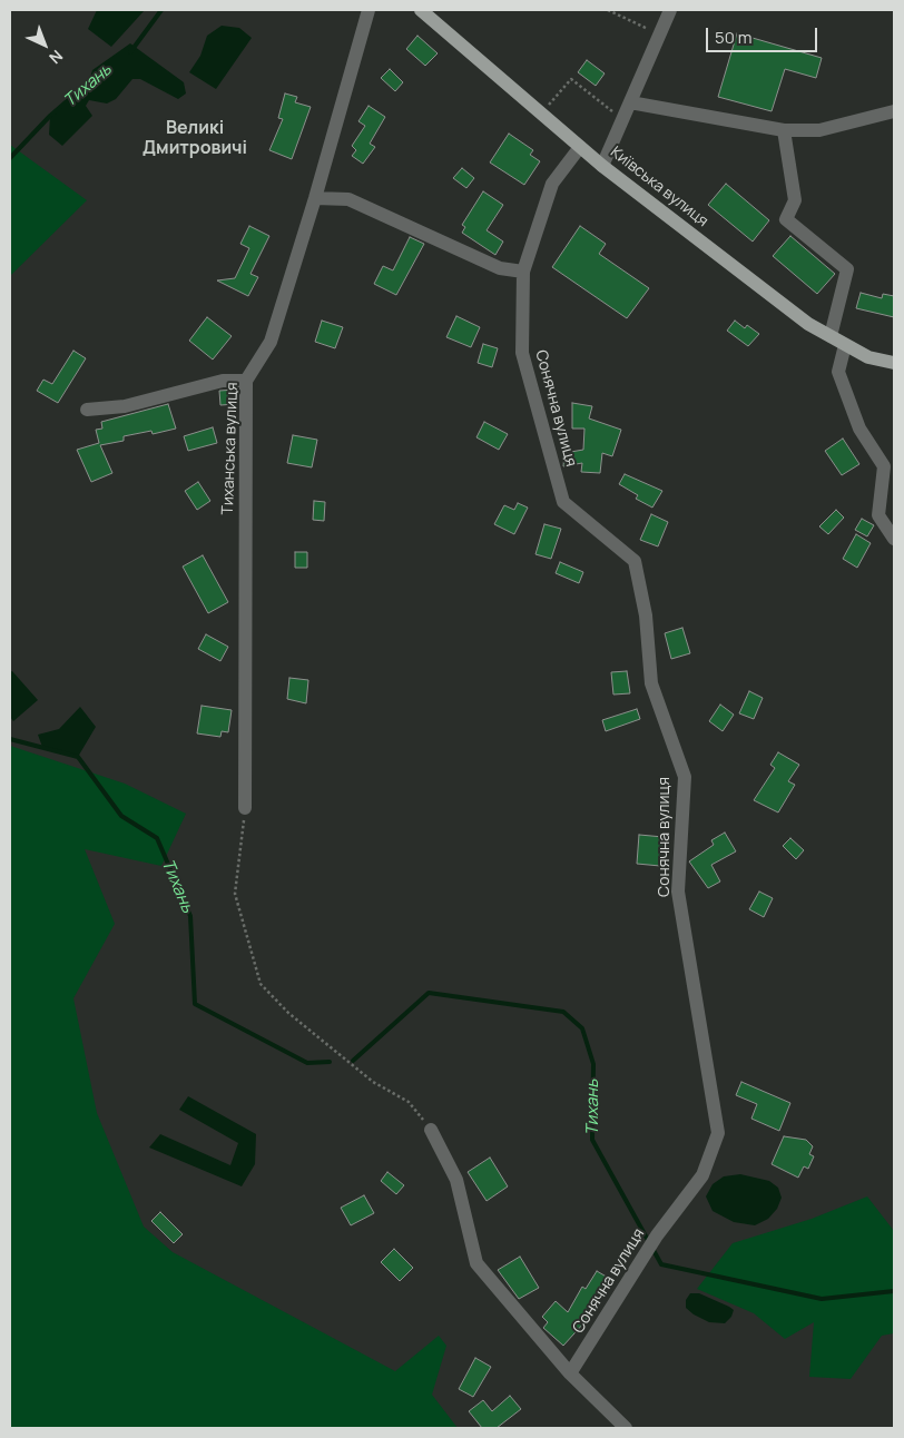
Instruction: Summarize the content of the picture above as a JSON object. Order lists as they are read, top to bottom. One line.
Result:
{"streets":{"main road":["Київська вулиця"],"street":["Сонячна вулиця","Тиханська вулиця"]},"crossings":[["Київська вулиця","Сонячна вулиця"]],"districts":["Великі Дмитровичі"],"water":["Тихань"],"scale_bar":"50 m","north":"bottom right"}
